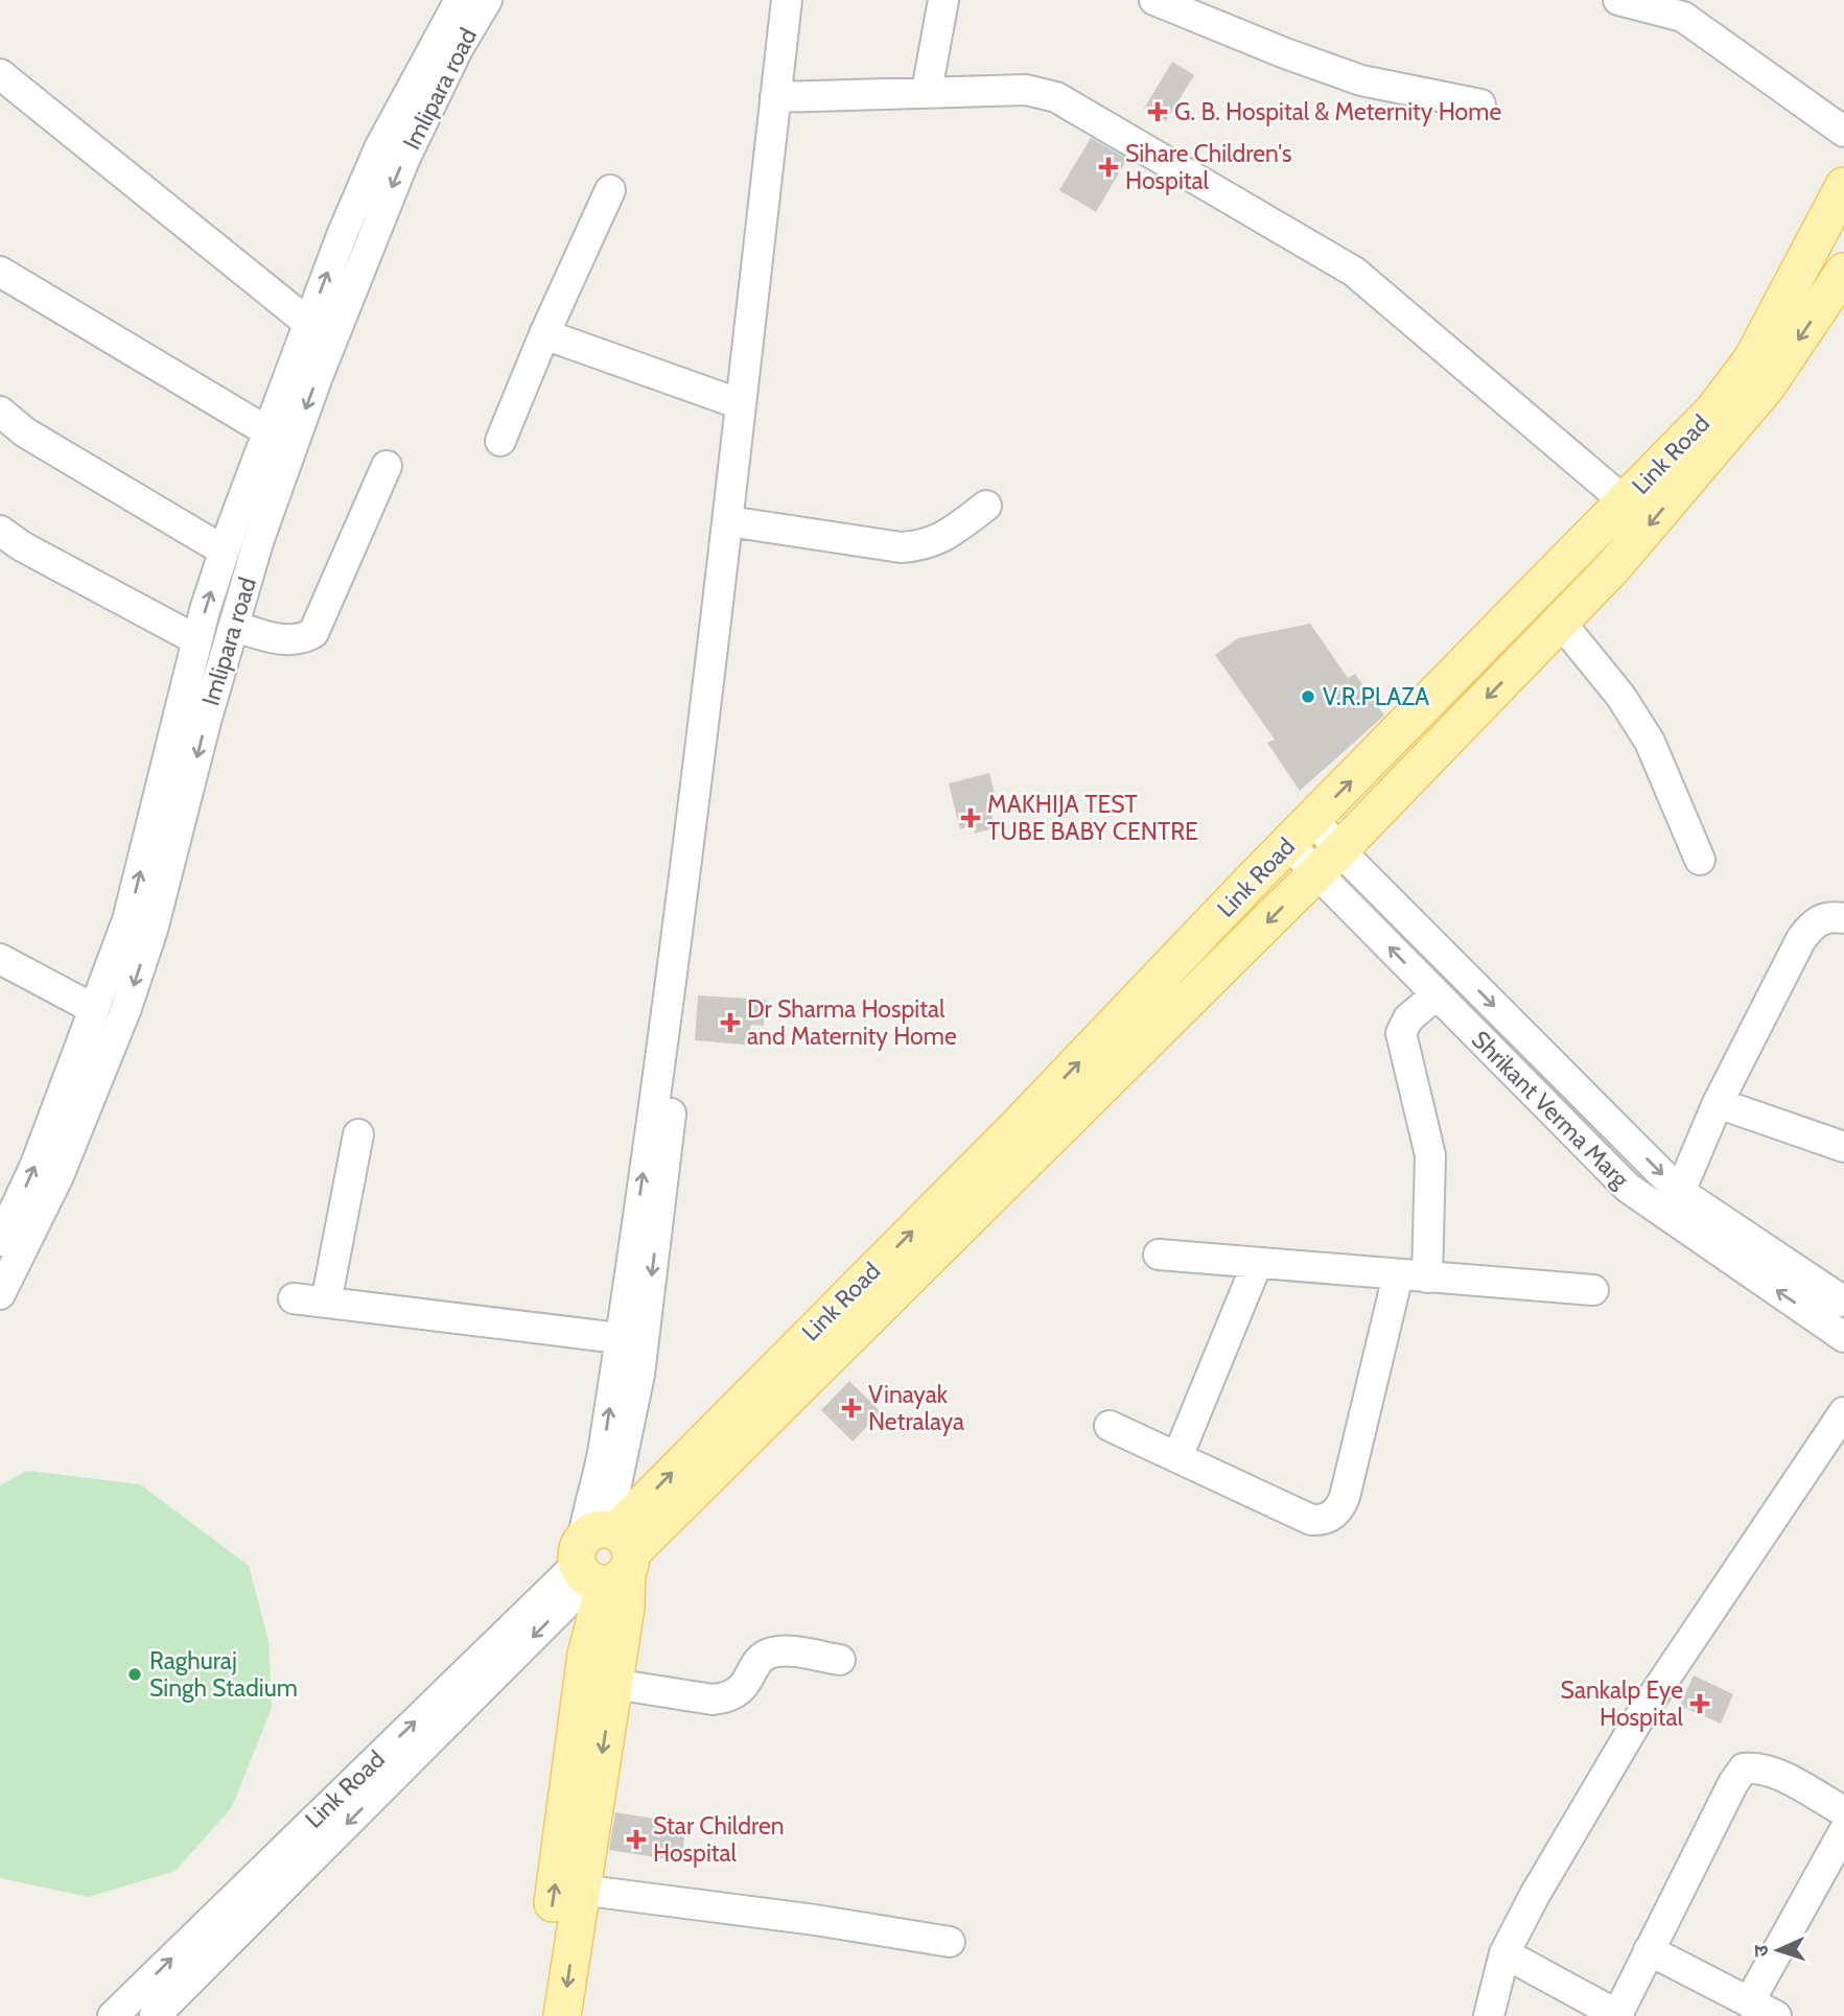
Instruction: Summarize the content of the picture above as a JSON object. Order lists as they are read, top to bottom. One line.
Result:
{"streets":{"main road":["Link Road"],"street":["Imlipara road","Shrikant Verma Marg"]},"crossings":[["Link Road","Shrikant Verma Marg"]],"places":{"health":["G. B. Hospital & Meternity Home","Sihare Children's Hospital","MAKHIJA TEST TUBE BABY CENTRE","Dr Sharma Hospital and Maternity Home","Vinayak Netralaya","Sankalp Eye Hospital","Star Children Hospital"],"other":["V.R.PLAZA","Raghuraj Singh Stadium"]},"north":"left"}
